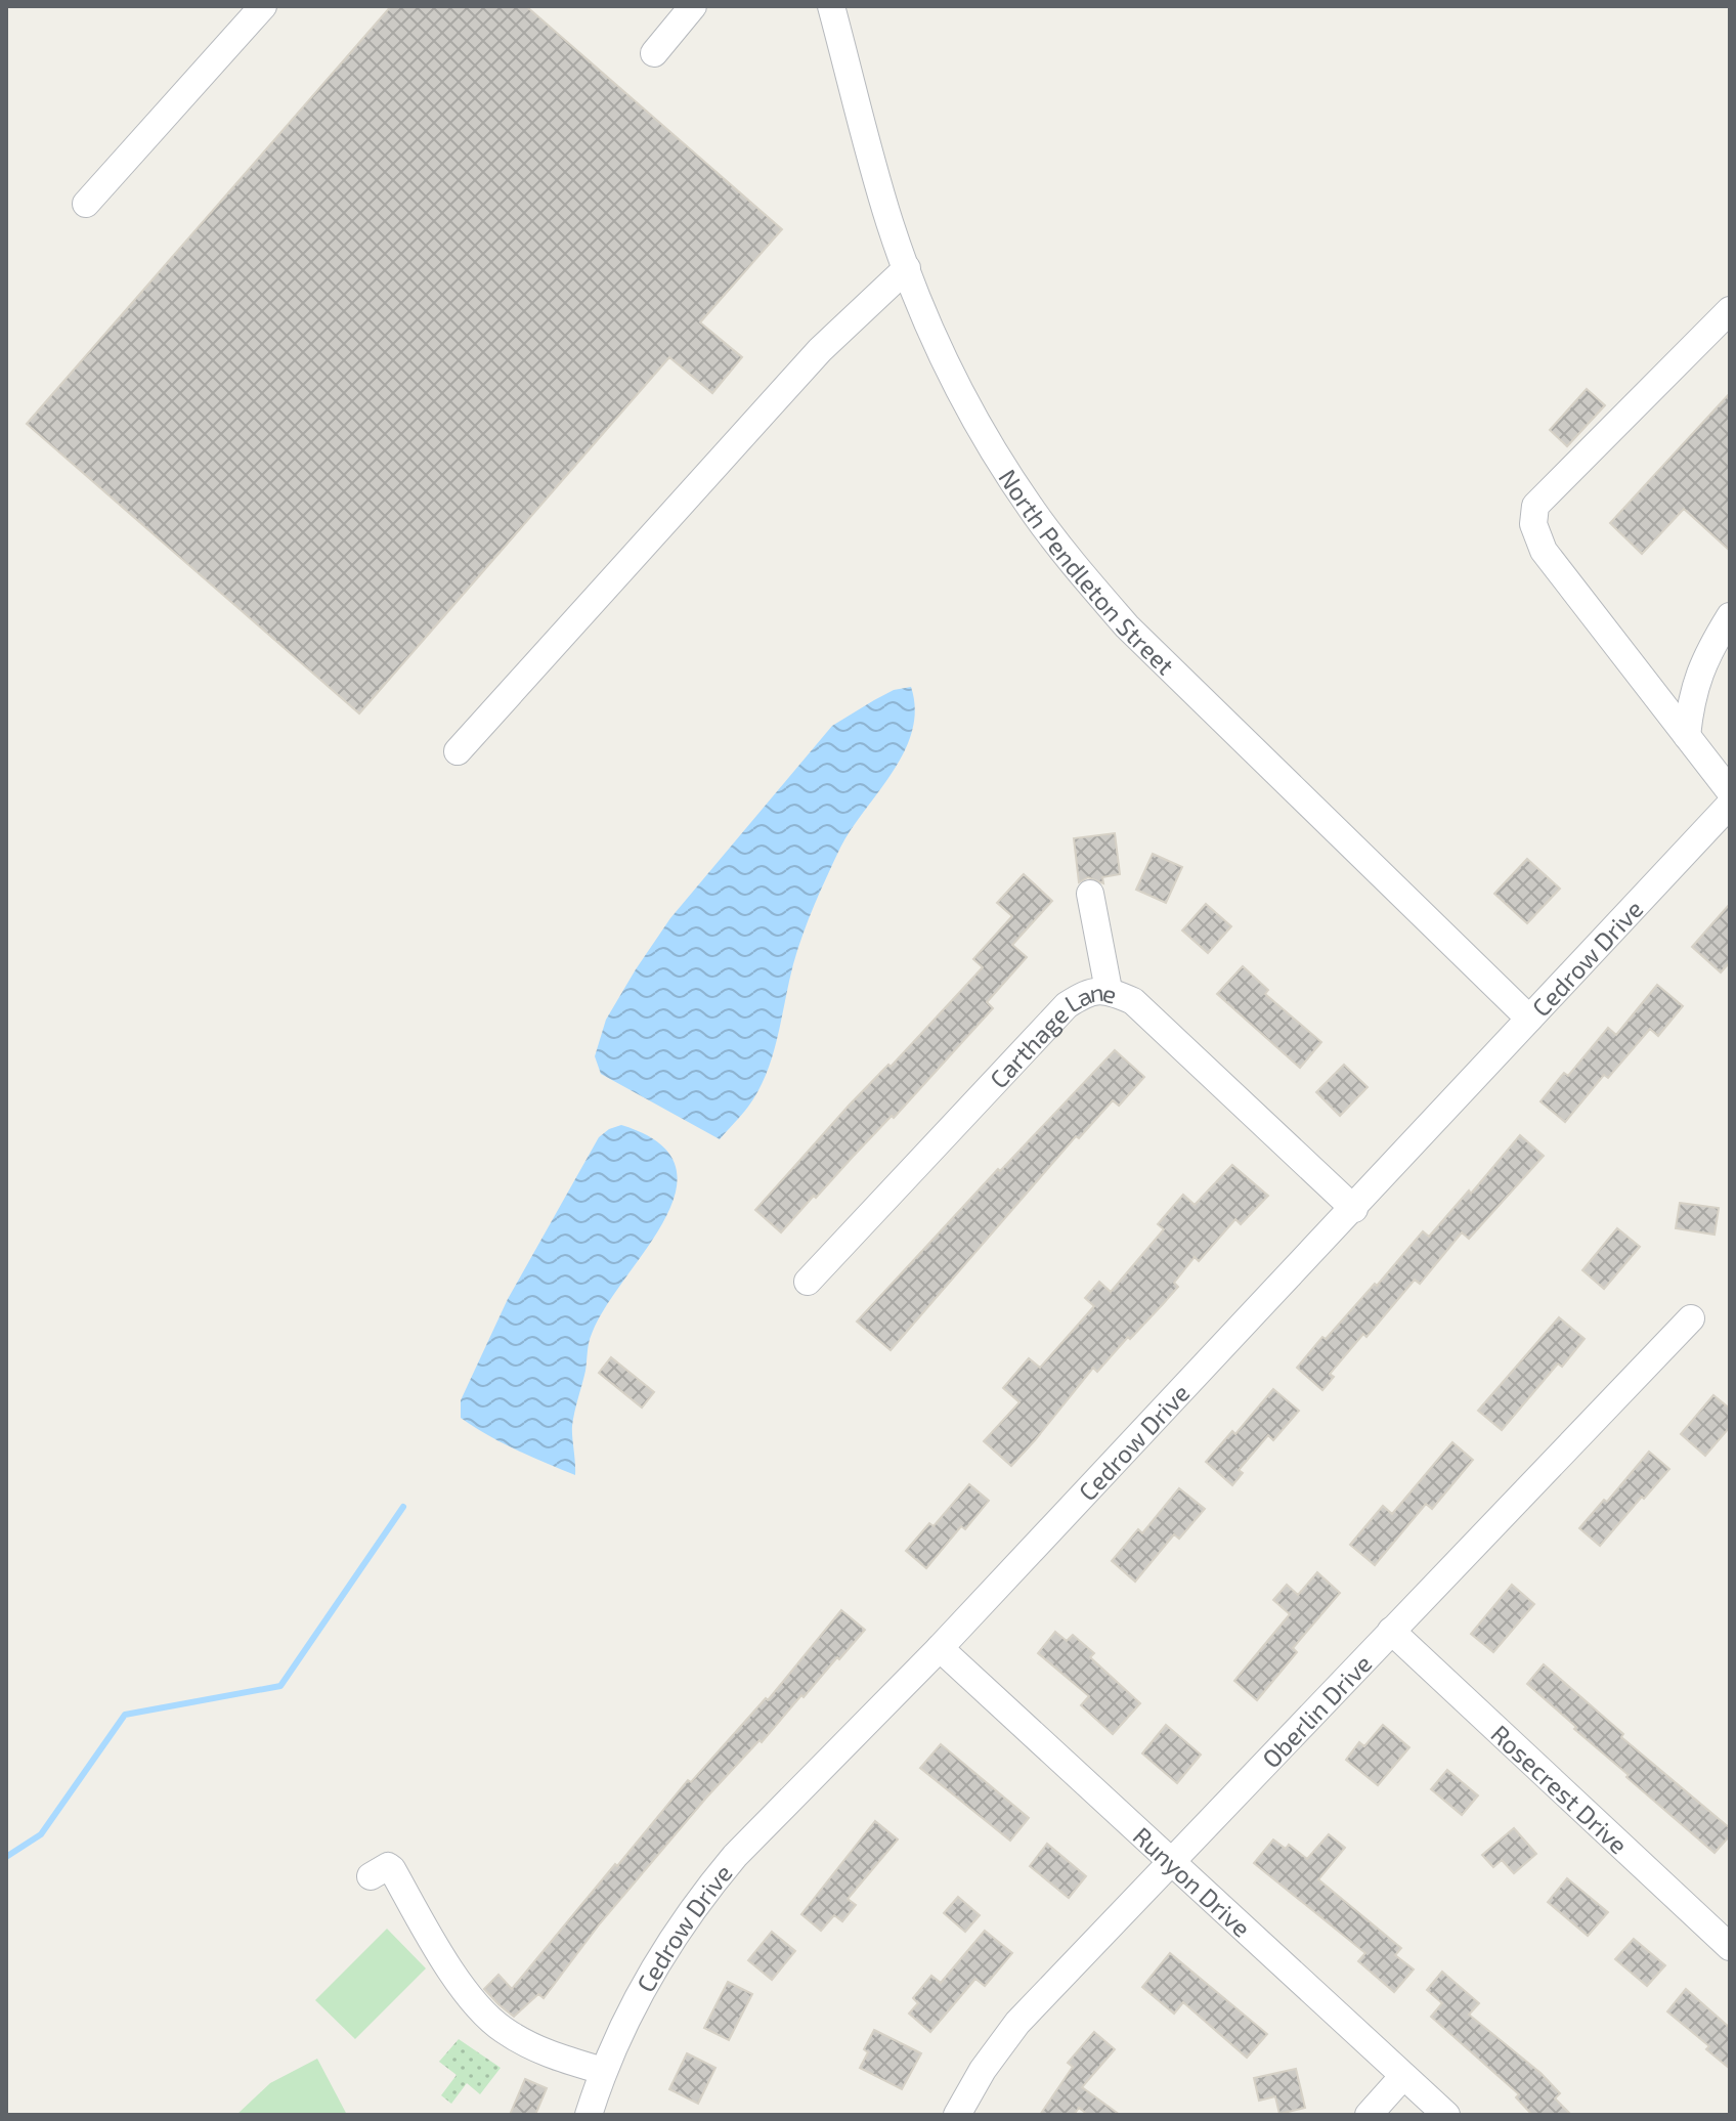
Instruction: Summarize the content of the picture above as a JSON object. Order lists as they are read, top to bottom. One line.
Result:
{"streets":{"street":["North Pendleton Street","Cedrow Drive","Carthage Lane","Oberlin Drive","Rosecrest Drive","Runyon Drive"]},"crossings":[["North Pendleton Street","Cedrow Drive"],["Cedrow Drive","Carthage Lane"],["Cedrow Drive","Runyon Drive"],["Oberlin Drive","Rosecrest Drive"],["Oberlin Drive","Runyon Drive"]]}
